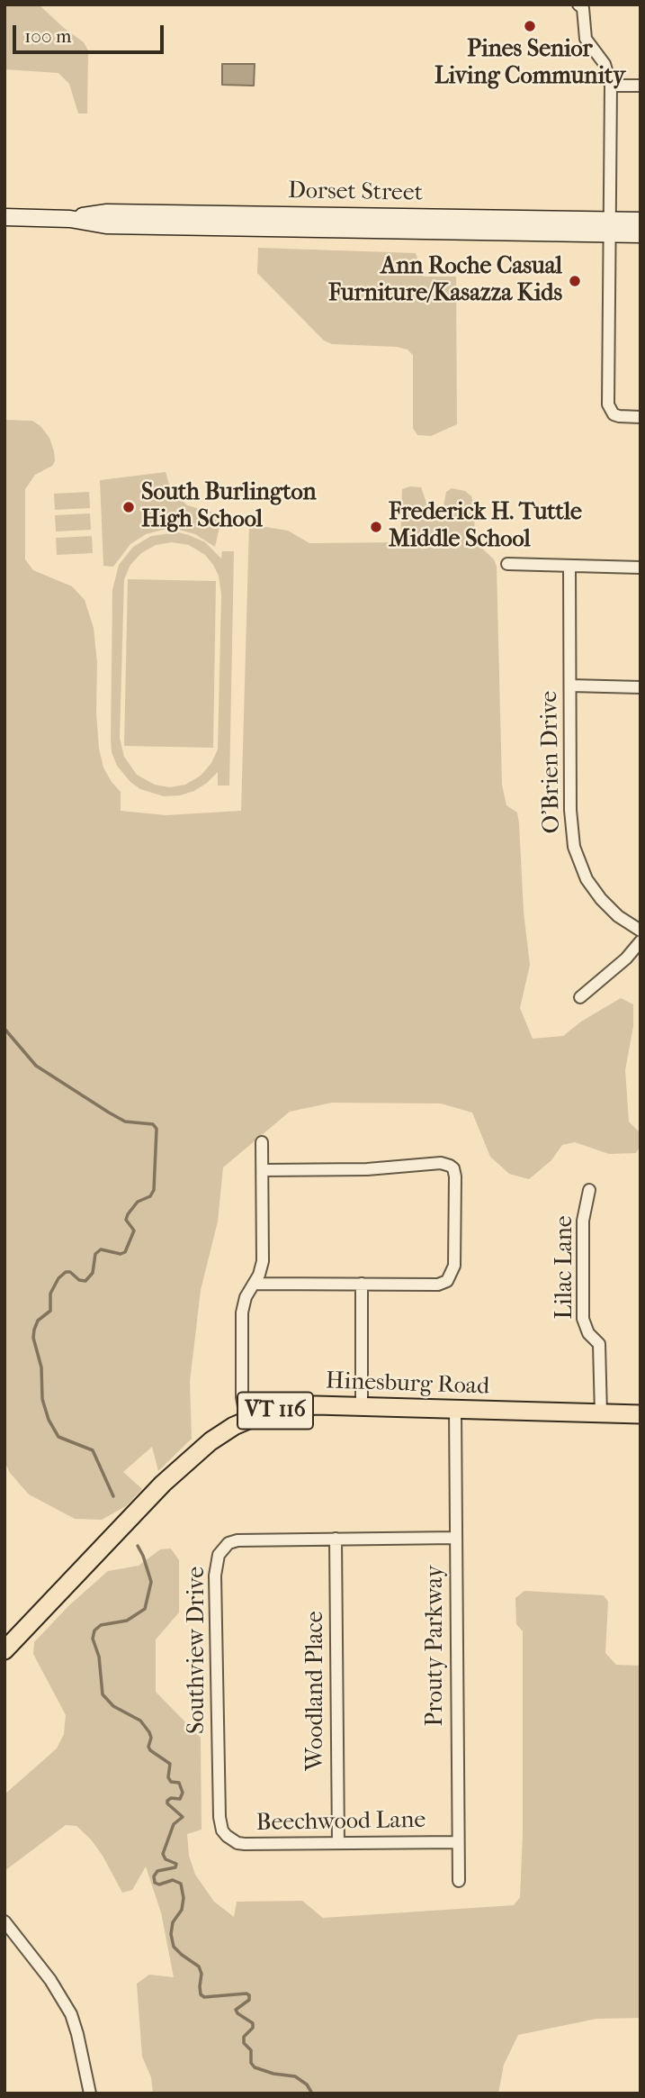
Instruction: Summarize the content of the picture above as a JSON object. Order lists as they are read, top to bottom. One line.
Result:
{"streets":{"main road":["Dorset Street","Hinesburg Road","VT 116"],"street":["O'Brien Drive","Lilac Lane","Prouty Parkway","Southview Drive","Woodland Place","Beechwood Lane"]},"crossings":[["Lilac Lane","Hinesburg Road"],["Hinesburg Road","Prouty Parkway"],["Prouty Parkway","Southview Drive"],["Prouty Parkway","Beechwood Lane"],["Southview Drive","Woodland Place"],["Southview Drive","Beechwood Lane"],["Woodland Place","Beechwood Lane"]],"places":["Pines Senior Living Community","Ann Roche Casual Furniture/Kasazza Kids","South Burlington High School","Frederick H. Tuttle Middle School"],"scale_bar":"100 m"}
